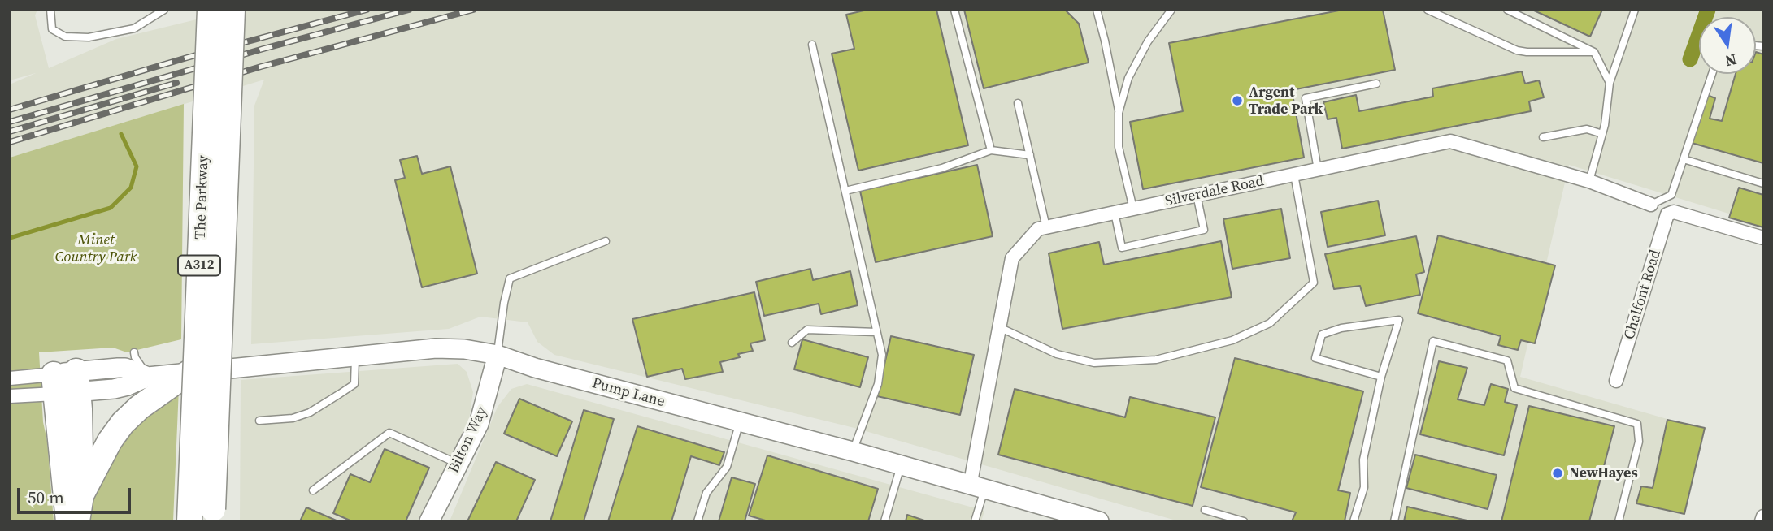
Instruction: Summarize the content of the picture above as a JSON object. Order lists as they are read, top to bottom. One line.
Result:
{"streets":{"highway":["The Parkway","A312"],"street":["Silverdale Road","Chalfont Road","Pump Lane","Bilton Way"]},"crossings":[["Silverdale Road","Pump Lane"],["Pump Lane","Bilton Way"]],"parks":["Minet Country Park"],"places":["Argent Trade Park","NewHayes"],"scale_bar":"50 m","north":"bottom"}
